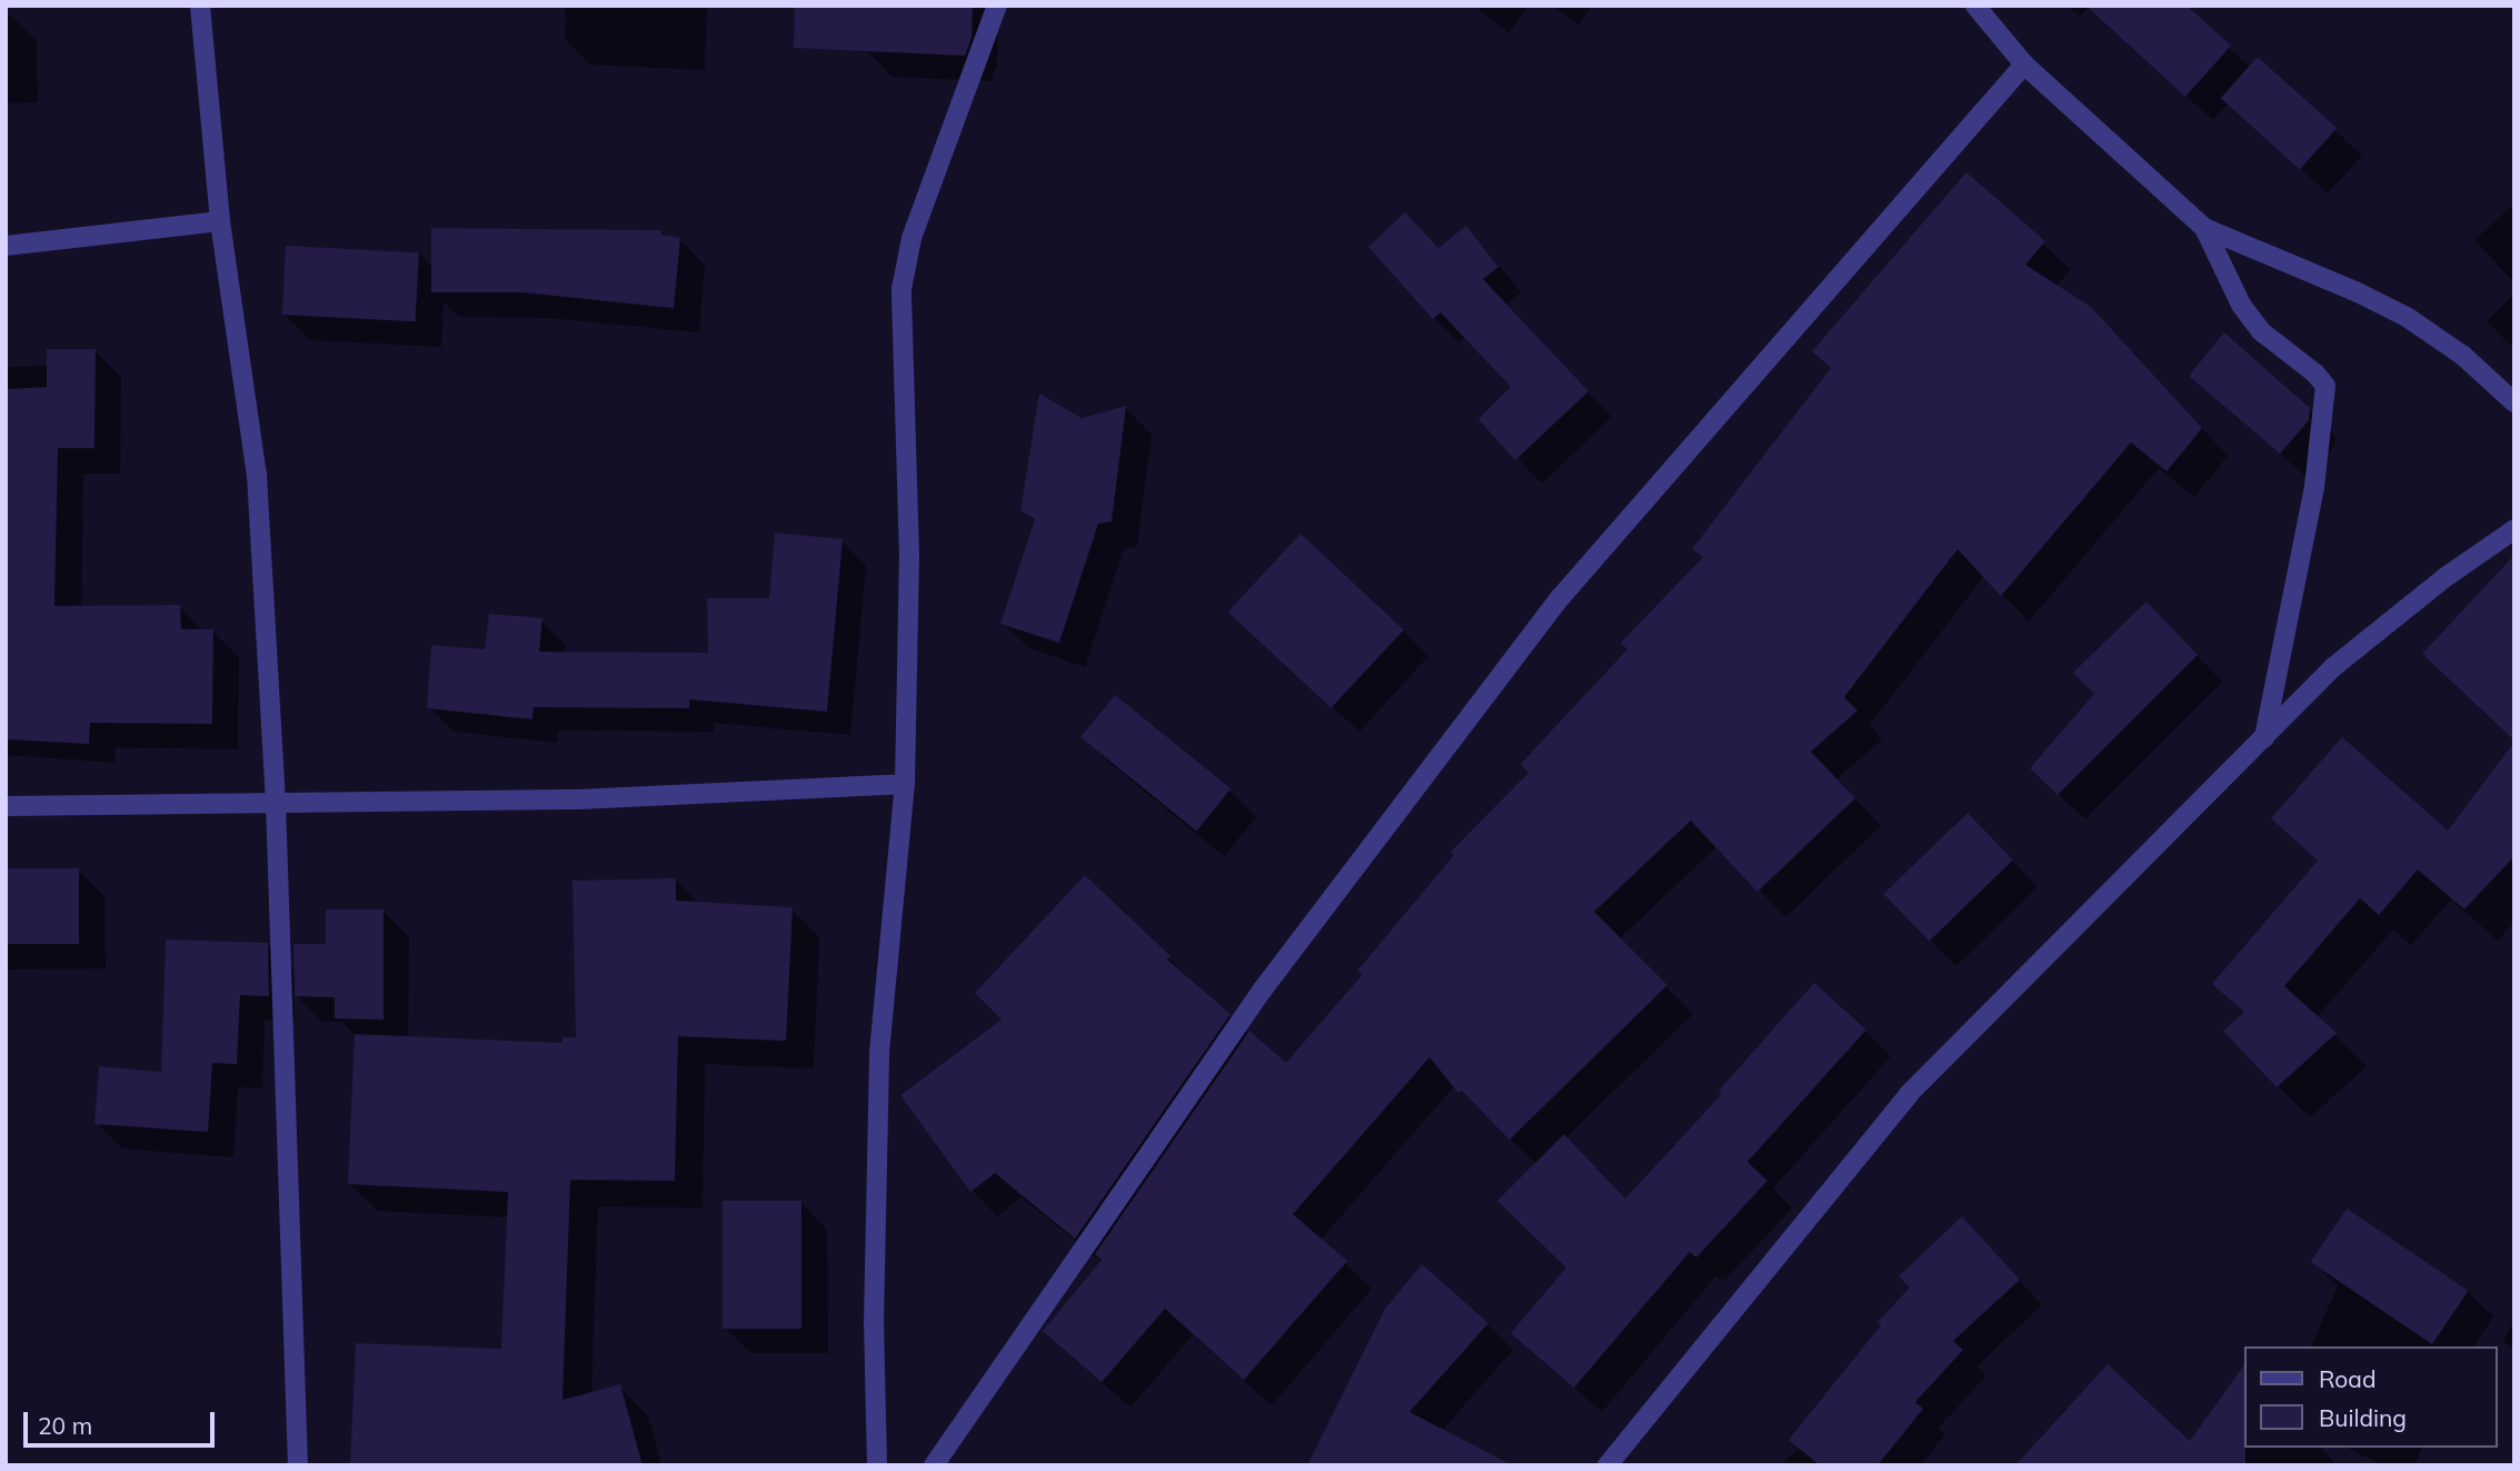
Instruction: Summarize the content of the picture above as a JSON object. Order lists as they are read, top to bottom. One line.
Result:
{"legend":["Road","Building"],"scale_bar":"20 m"}
